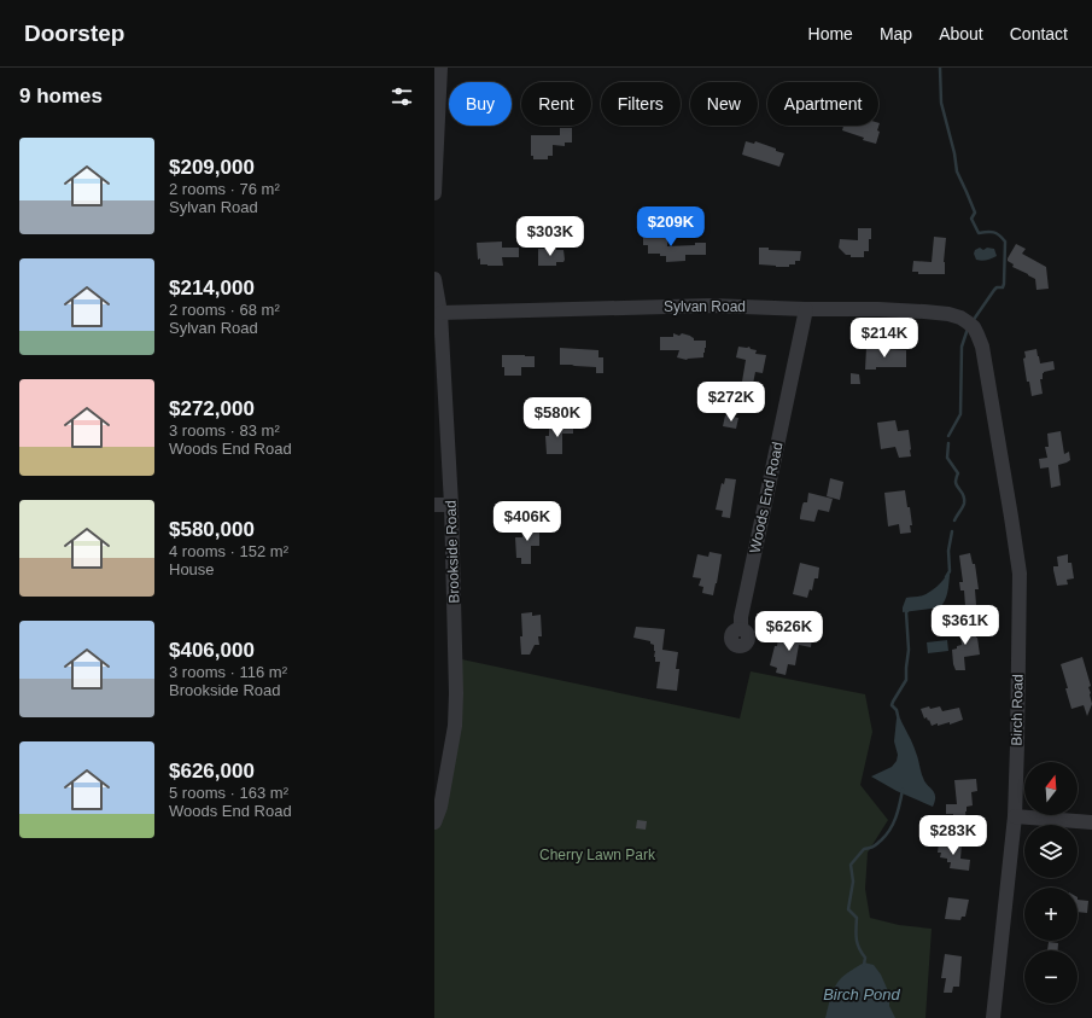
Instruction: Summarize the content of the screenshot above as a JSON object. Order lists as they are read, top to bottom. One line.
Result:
{"streets":{"street":["Sylvan Road","Woods End Road","Brookside Road","Birch Road"]},"crossings":[["Sylvan Road","Woods End Road"],["Sylvan Road","Brookside Road"],["Sylvan Road","Birch Road"]],"water":["Birch Pond"],"parks":["Cherry Lawn Park"],"north":"top","page":{"header":"Doorstep","nav":["Home","Map","About","Contact"],"heading":"9 homes","chip":["Buy","Rent","Filters","New","Apartment"],"list":[{"name":"$209,000","note":"2 rooms · 76 m² · Sylvan Road"},{"name":"$214,000","note":"2 rooms · 68 m² · Sylvan Road"},{"name":"$272,000","note":"3 rooms · 83 m² · Woods End Road"},{"name":"$580,000","note":"4 rooms · 152 m² · House"},{"name":"$406,000","note":"3 rooms · 116 m² · Brookside Road"},{"name":"$626,000","note":"5 rooms · 163 m² · Woods End Road"}],"price":["$209K","$303K","$214K","$272K","$580K","$406K","$361K","$626K","$283K"],"map_buttons":["+","−"]}}
